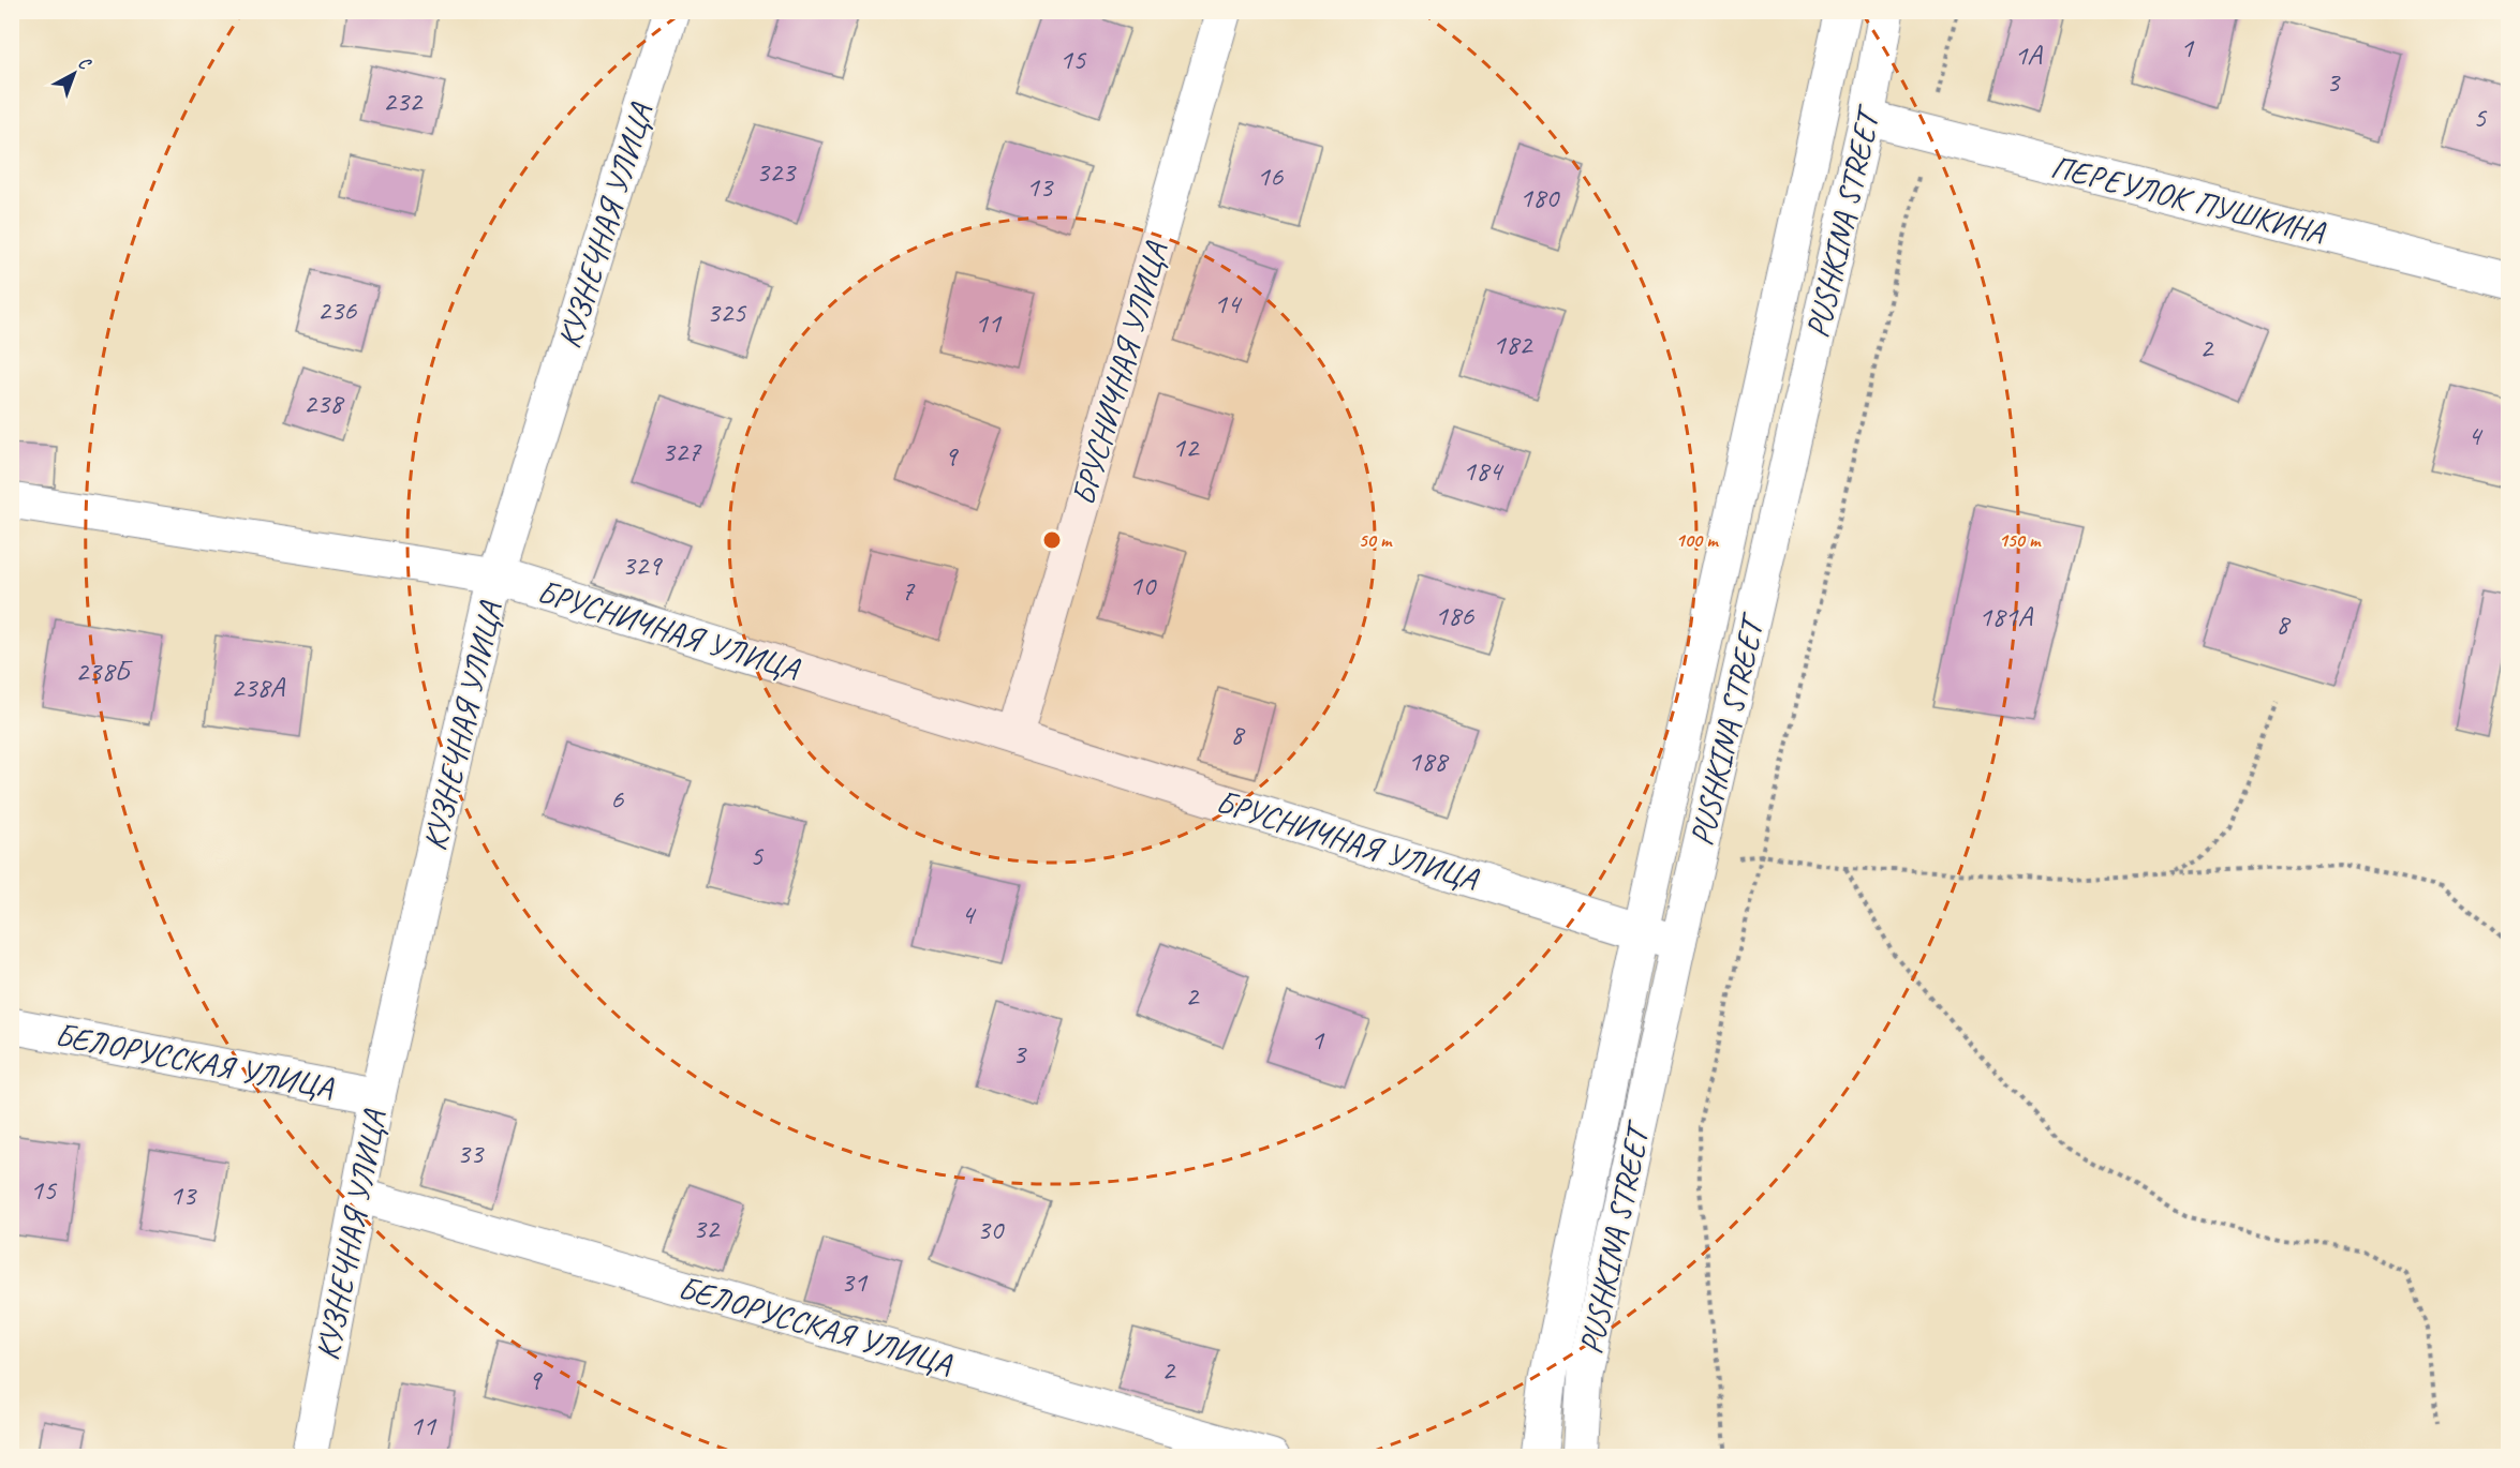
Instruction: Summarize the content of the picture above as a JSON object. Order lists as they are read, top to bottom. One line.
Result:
{"streets":{"street":["ПЕРЕУЛОК ПУШКИНА","PUSHKINA STREET","КУЗНЕЧНАЯ УЛИЦА","БРУСНИЧНАЯ УЛИЦА","БЕЛОРУССКАЯ УЛИЦА"]},"crossings":[["ПЕРЕУЛОК ПУШКИНА","PUSHKINA STREET"],["PUSHKINA STREET","БРУСНИЧНАЯ УЛИЦА"],["КУЗНЕЧНАЯ УЛИЦА","БРУСНИЧНАЯ УЛИЦА"],["КУЗНЕЧНАЯ УЛИЦА","БЕЛОРУССКАЯ УЛИЦА"]],"house_numbers":["1","1А","15","3","232","5","323","16","13","180","14","236","325","11","182","2","238","4","12","327","9","184","329","10","7","186","181А","8","238Б","238А","8","188","6","5","4","2","1","3","33","15","13","32","30","31","2","9","11"],"north":"top right","rings":["50 m","100 m","150 m"]}
